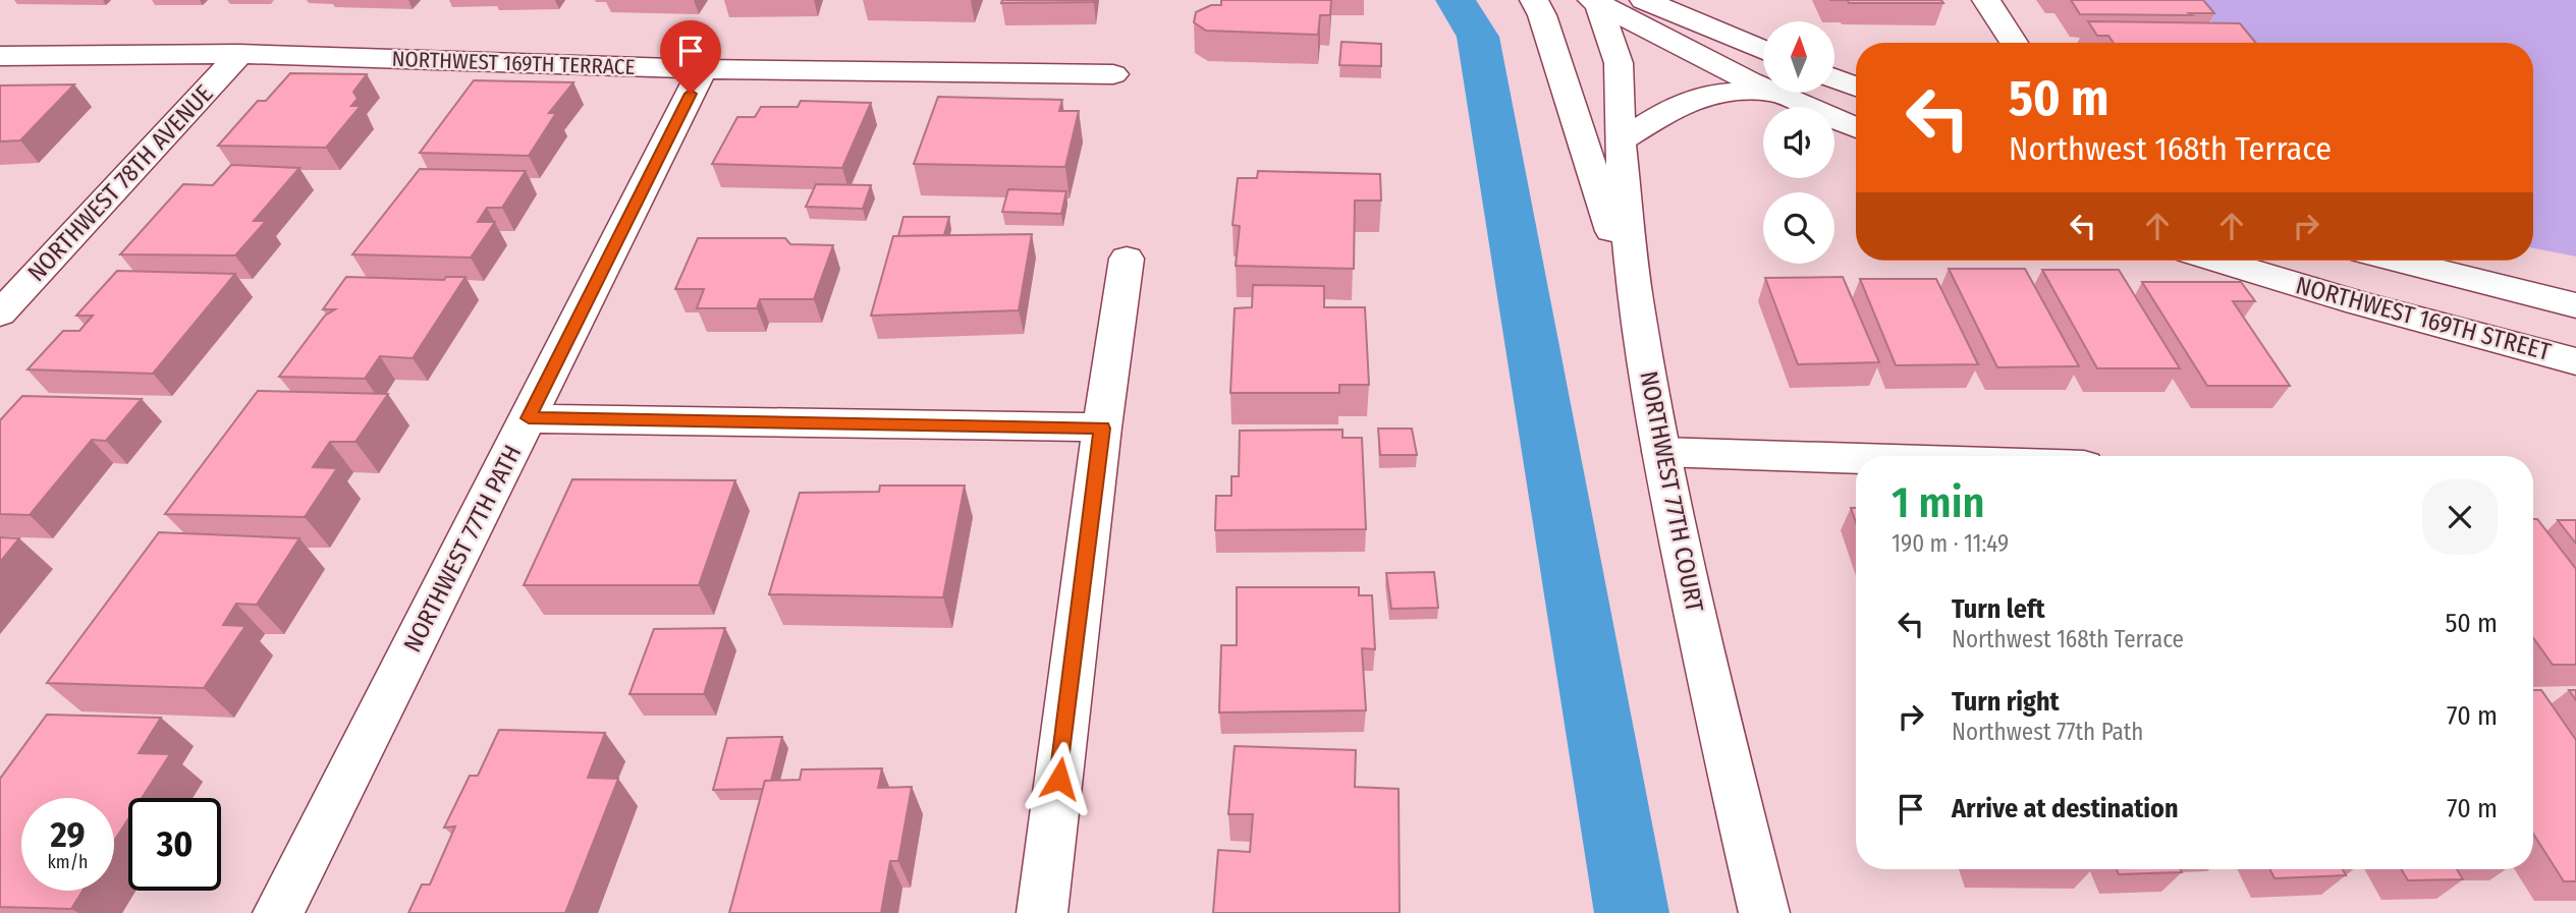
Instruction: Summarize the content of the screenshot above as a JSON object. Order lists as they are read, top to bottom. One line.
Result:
{"streets":{"street":["NORTHWEST 169TH TERRACE","NORTHWEST 78TH AVENUE","NORTHWEST 169TH STREET","NORTHWEST 77TH COURT","NORTHWEST 77TH PATH"]},"crossings":[["NORTHWEST 169TH TERRACE","NORTHWEST 78TH AVENUE"],["NORTHWEST 169TH TERRACE","NORTHWEST 77TH PATH"]],"north":"top","page":{"turn":["50 m","Northwest 168th Terrace"],"heading":["1 min","190 m · 11:49"],"list":[{"name":"Turn left","note":"Northwest 168th Terrace","value":"50 m"},{"name":"Turn right","note":"Northwest 77th Path","value":"70 m"},{"name":"Arrive at destination","value":"70 m"}],"speed":"29 km/h","limit":"30"}}
